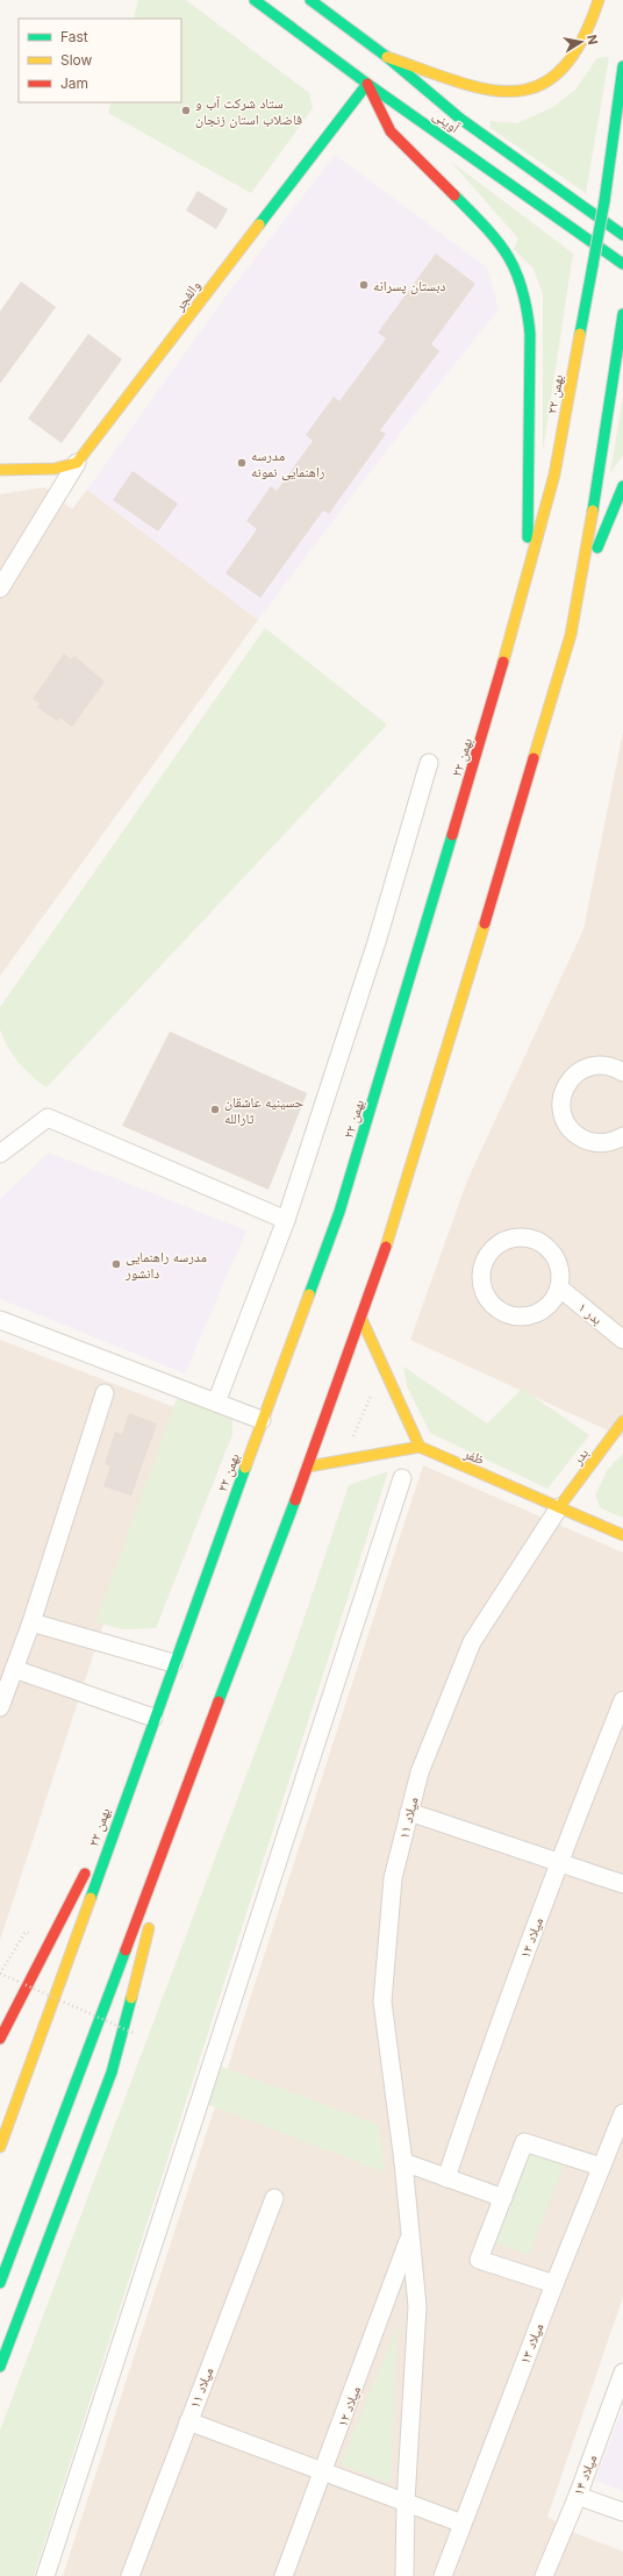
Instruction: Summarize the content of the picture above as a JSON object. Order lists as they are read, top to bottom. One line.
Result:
{"streets":{"main road":["آوینی","والفجر","۲۲ بهمن","ظفر","بدر"],"street":["بدر ۱","میلاد ۱۱","میلاد ۱۲","میلاد ۱۳","میلاد ۱۴"]},"crossings":[["آوینی","والفجر"],["ظفر","بدر"],["ظفر","میلاد ۱۱"],["بدر","میلاد ۱۱"],["میلاد ۱۱","میلاد ۱۲"]],"places":["ستاد شرکت آب و فاضلاب استان زنجان","دبستان پسرانه","مدرسه راهنمایی نمونه","حسینیه عاشقان ثارالله","مدرسه راهنمایی دانشور"],"legend":["Fast","Slow","Jam"],"north":"right"}
